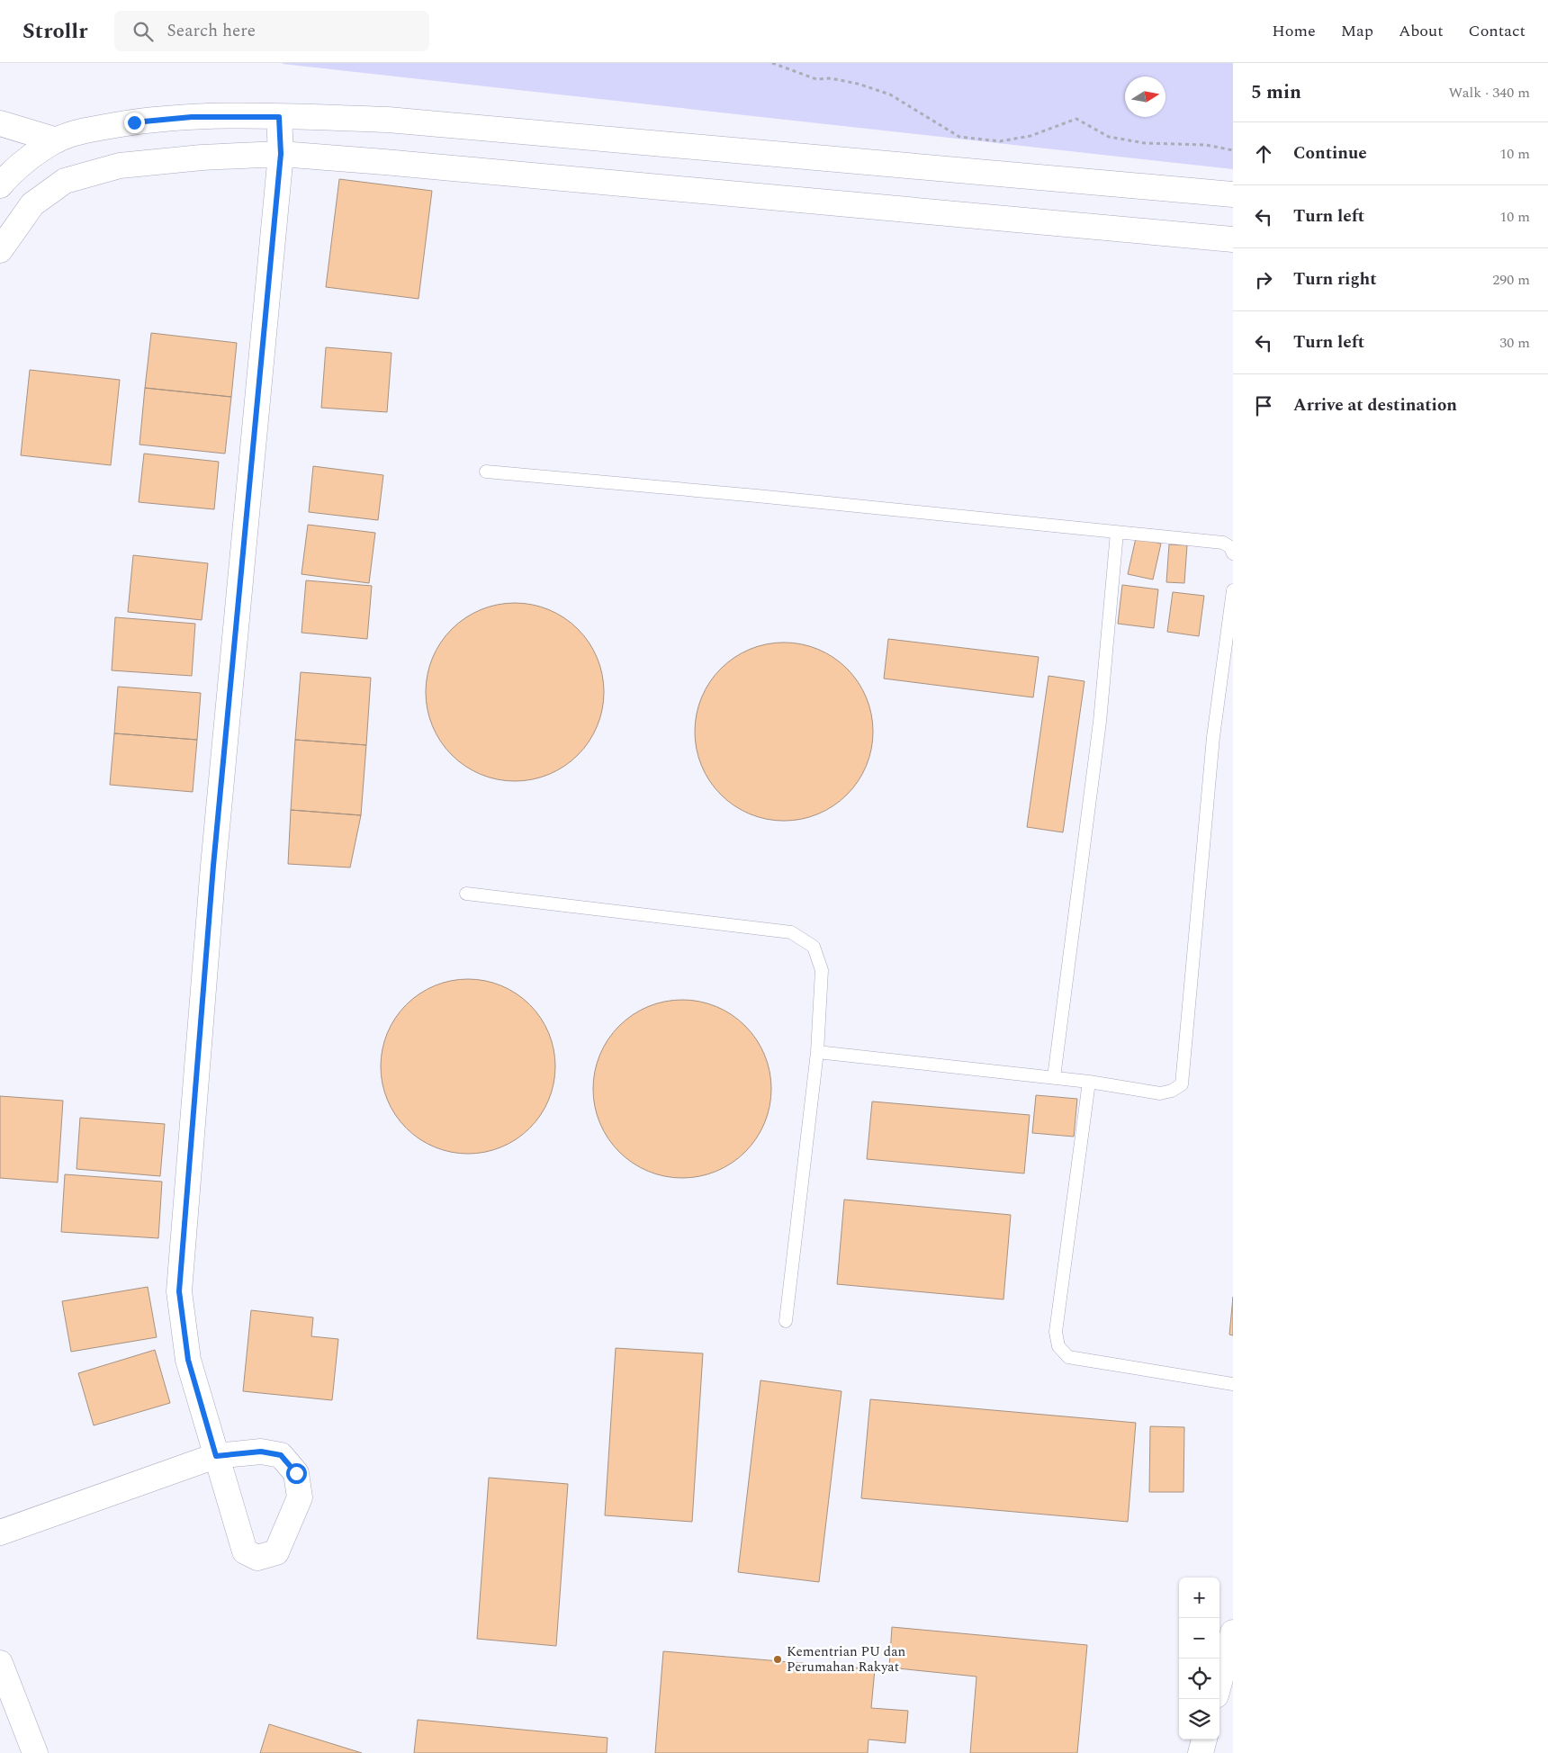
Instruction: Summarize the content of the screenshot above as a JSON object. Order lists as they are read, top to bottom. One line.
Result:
{"places":["Kementrian PU dan Perumahan Rakyat"],"north":"right","page":{"header":"Strollr","search":"Search here","nav":["Home","Map","About","Contact"],"heading":["5 min","Walk · 340 m"],"list":[["Continue","10 m"],["Turn left","10 m"],["Turn right","290 m"],["Turn left","30 m"],"Arrive at destination"],"map_buttons":["+","−"]}}
